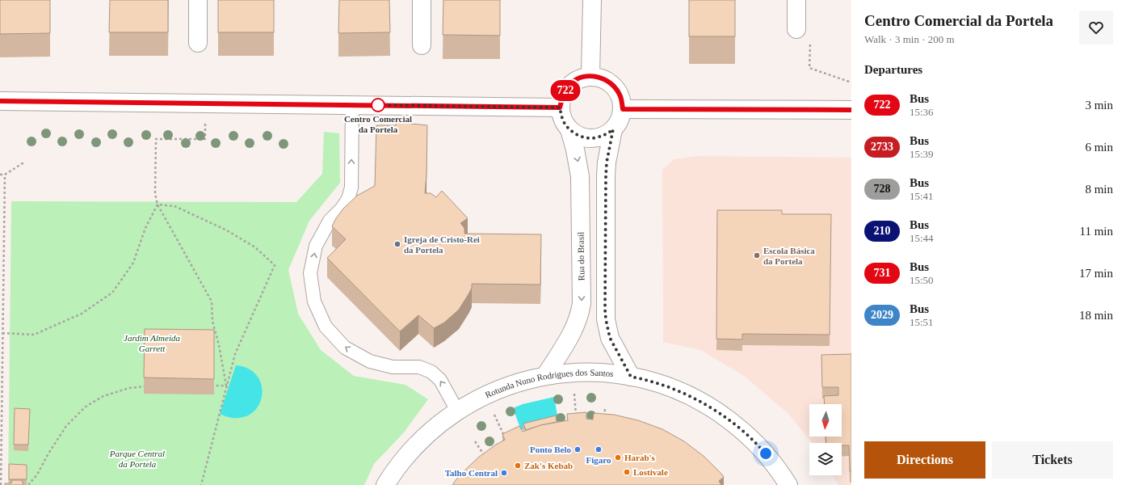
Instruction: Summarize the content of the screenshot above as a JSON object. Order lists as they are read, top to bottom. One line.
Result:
{"streets":{"main road":["Rua do Brasil","Rotunda Nuno Rodrigues dos Santos"]},"crossings":[["Rua do Brasil","Rotunda Nuno Rodrigues dos Santos"]],"parks":["Jardim Almeida Garrett","Parque Central da Portela"],"places":["Centro Comercial da Portela","Igreja de Cristo-Rei da Portela","Escola Básica da Portela","Ponto Belo","Figaro","Harab's","Zak's Kebab","Lostivale","Talho Central"],"lines":["bus line 722"],"north":"bottom","page":{"on_map":"722","heading":[["Centro Comercial da Portela","Walk · 3 min · 200 m"],"Departures"],"list":[{"mark":"722","name":"Bus","note":"15:36","value":"3 min"},{"mark":"2733","name":"Bus","note":"15:39","value":"6 min"},{"mark":"728","name":"Bus","note":"15:41","value":"8 min"},{"mark":"210","name":"Bus","note":"15:44","value":"11 min"},{"mark":"731","name":"Bus","note":"15:50","value":"17 min"},{"mark":"2029","name":"Bus","note":"15:51","value":"18 min"}],"buttons":["Directions","Tickets"]}}
